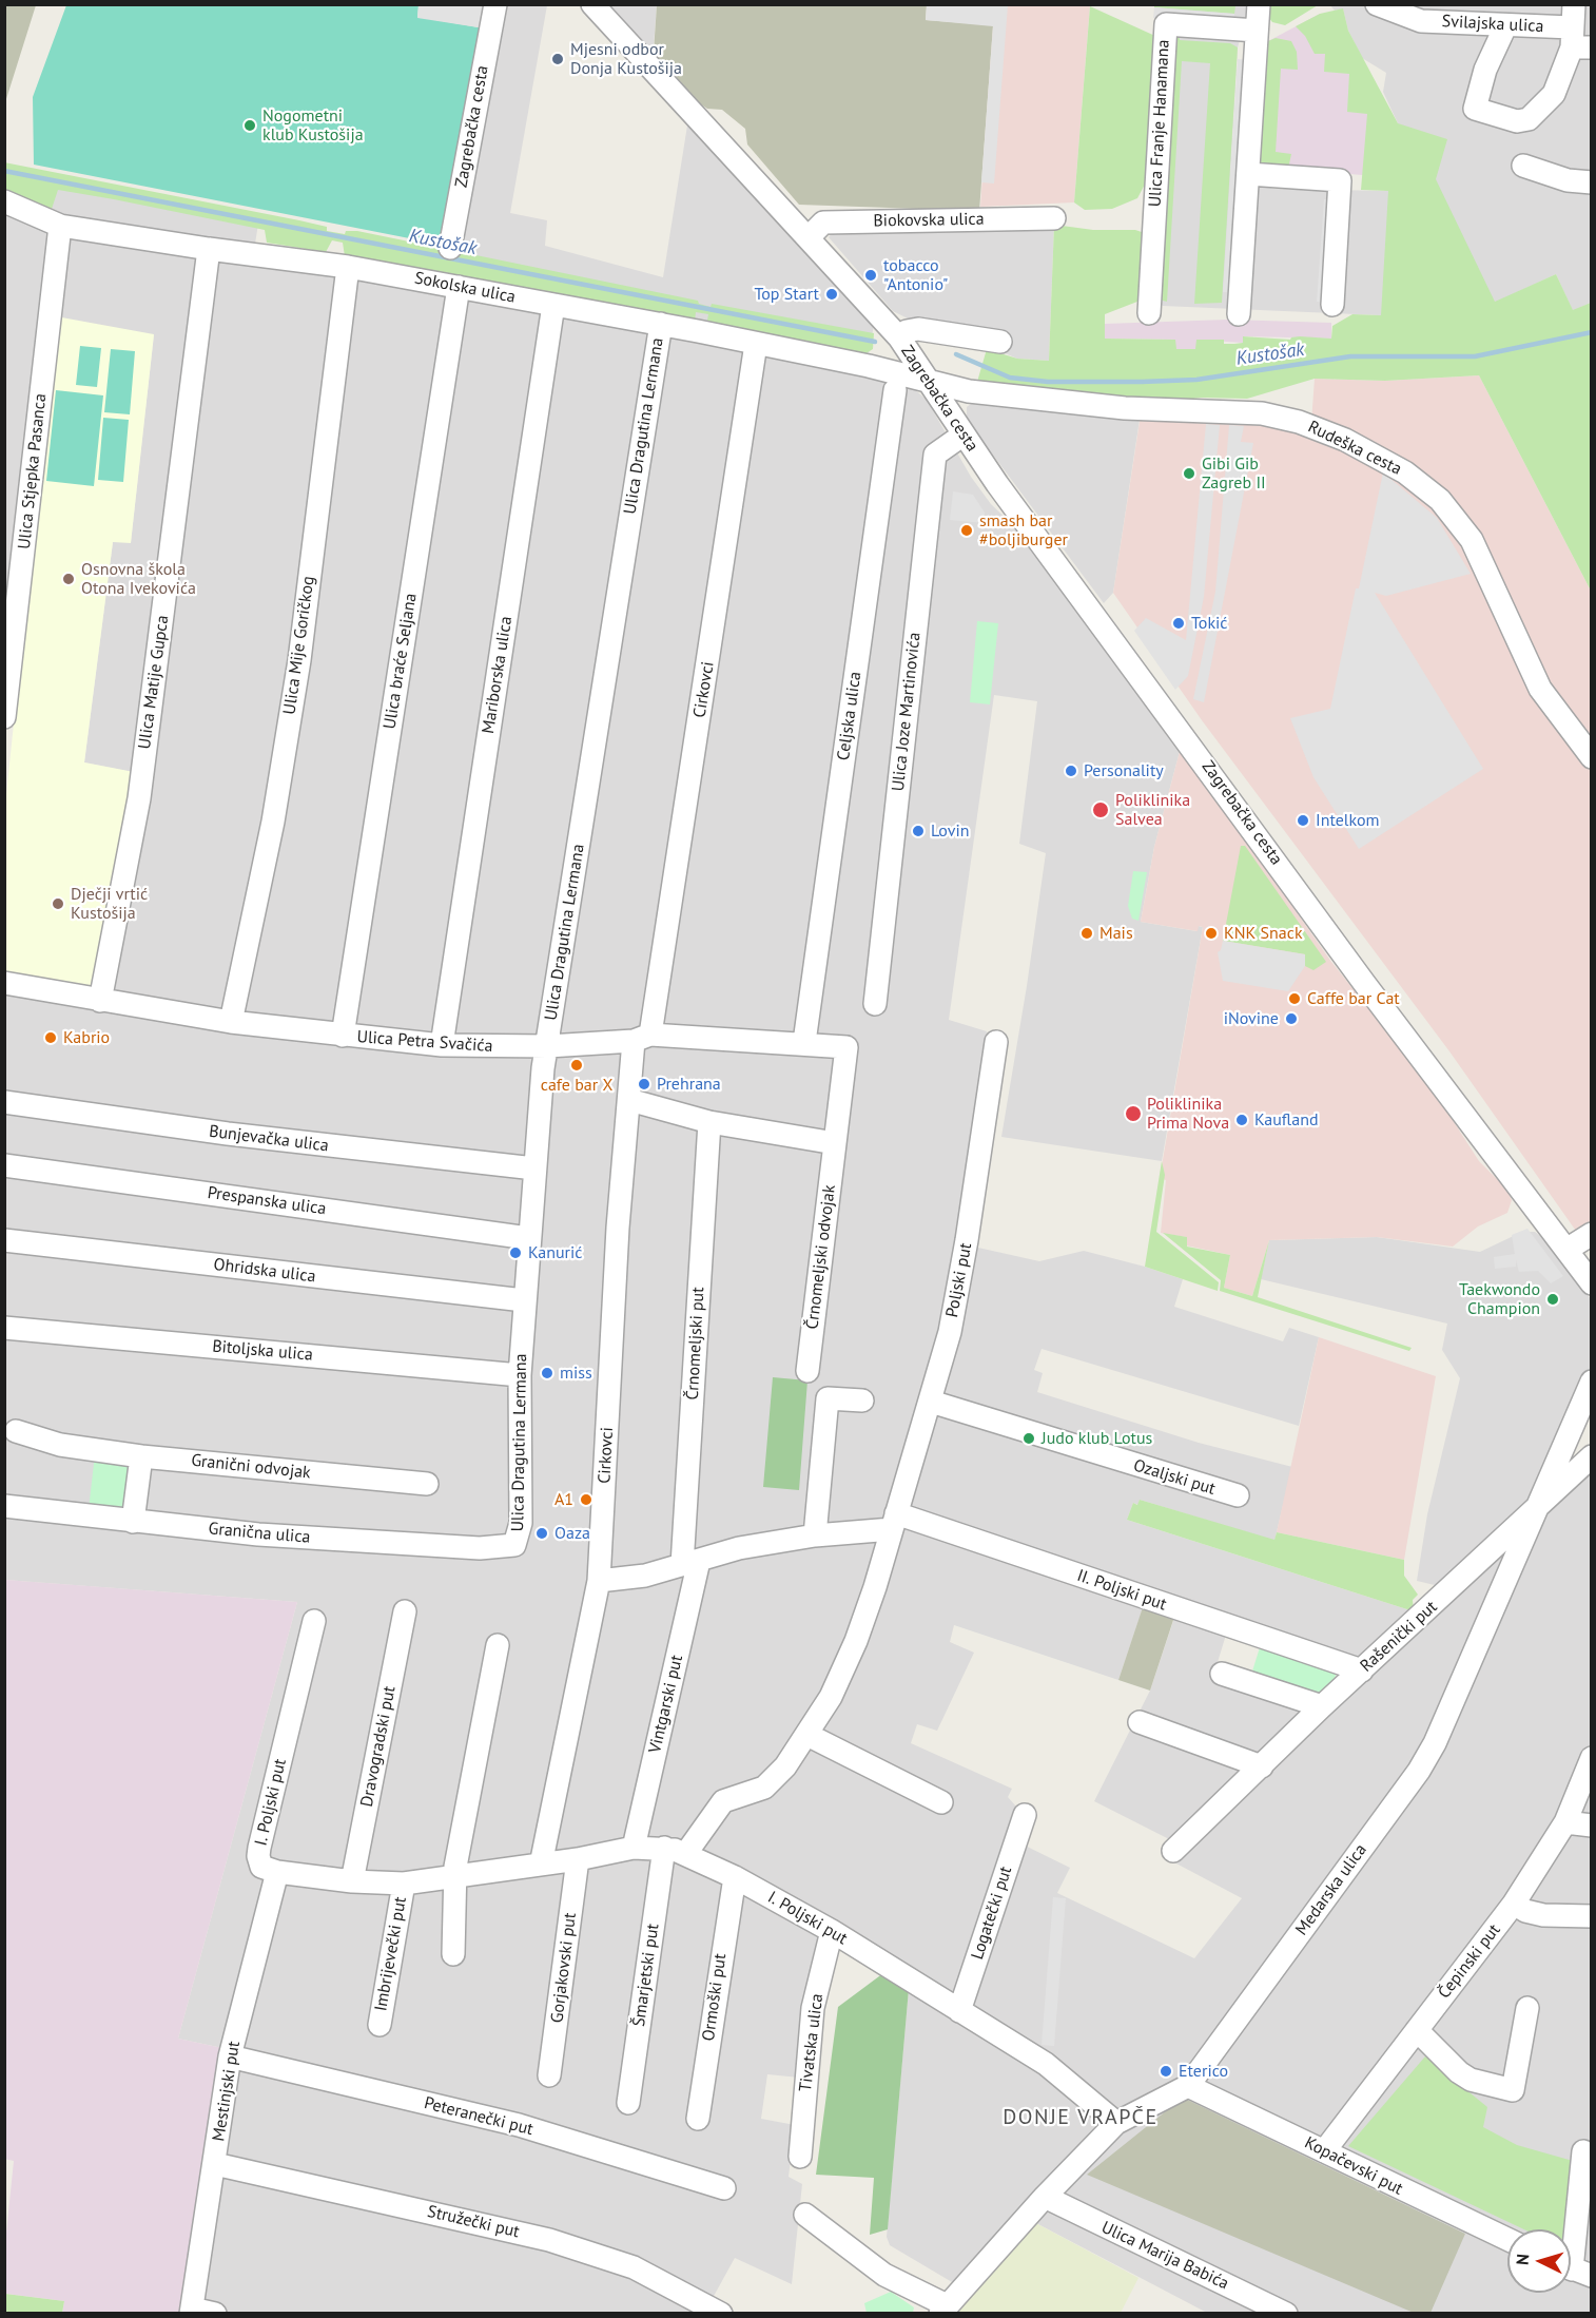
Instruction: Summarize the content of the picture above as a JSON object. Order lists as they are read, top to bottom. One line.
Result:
{"streets":{"street":["Svilajska ulica","Ulica Franje Hanamana","Zagrebačka cesta","Biokovska ulica","Sokolska ulica","Ulica Dragutina Lermana","Rudeška cesta","Ulica Stjepka Pasanca","Ulica Mije Goričkog","Ulica braće Seljana","Mariborska ulica","Ulica Matije Gupca","Cirkovci","Ulica Joze Martinovića","Celjska ulica","Ulica Petra Svačića","Bunjevačka ulica","Prespanska ulica","Črnomeljski odvojak","Ohridska ulica","Poljski put","Črnomeljski put","Bitoljska ulica","Granični odvojak","Ozaljski put","Granična ulica","II. Poljski put","Rašenički put","Vintgarski put","Dravogradski put","I. Poljski put","Medarska ulica","Logatečki put","Imbrijevečki put","Čepinski put","Gorjakovski put","Šmarjetski put","Ormoški put","Tivatska ulica","Mestinjski put","Peteranečki put","Kopačevski put","Stružečki put","Ulica Marija Babića"]},"crossings":[["Zagrebačka cesta","Biokovska ulica"],["Zagrebačka cesta","Sokolska ulica"],["Zagrebačka cesta","Rudeška cesta"],["Zagrebačka cesta","Ulica Joze Martinovića"],["Sokolska ulica","Ulica Dragutina Lermana"],["Sokolska ulica","Rudeška cesta"],["Sokolska ulica","Ulica Stjepka Pasanca"],["Sokolska ulica","Ulica Mije Goričkog"],["Sokolska ulica","Ulica braće Seljana"],["Sokolska ulica","Mariborska ulica"],["Sokolska ulica","Ulica Matije Gupca"],["Sokolska ulica","Cirkovci"],["Ulica Dragutina Lermana","Ulica Petra Svačića"],["Ulica Dragutina Lermana","Bunjevačka ulica"],["Ulica Dragutina Lermana","Prespanska ulica"],["Ulica Dragutina Lermana","Ohridska ulica"],["Ulica Dragutina Lermana","Bitoljska ulica"],["Ulica Dragutina Lermana","Granična ulica"],["Ulica Mije Goričkog","Ulica Petra Svačića"],["Ulica braće Seljana","Ulica Petra Svačića"],["Mariborska ulica","Ulica Petra Svačića"],["Ulica Matije Gupca","Ulica Petra Svačića"],["Cirkovci","Ulica Petra Svačića"],["Cirkovci","II. Poljski put"],["Cirkovci","I. Poljski put"],["Celjska ulica","Ulica Petra Svačića"],["Ulica Petra Svačića","Črnomeljski odvojak"],["Poljski put","Ozaljski put"],["Poljski put","II. Poljski put"],["Črnomeljski put","II. Poljski put"],["Črnomeljski put","Vintgarski put"],["II. Poljski put","Rašenički put"],["II. Poljski put","Vintgarski put"],["Rašenički put","Medarska ulica"],["Vintgarski put","I. Poljski put"],["Dravogradski put","I. Poljski put"],["I. Poljski put","Medarska ulica"],["I. Poljski put","Logatečki put"],["I. Poljski put","Imbrijevečki put"],["I. Poljski put","Gorjakovski put"],["I. Poljski put","Šmarjetski put"],["I. Poljski put","Ormoški put"],["I. Poljski put","Tivatska ulica"],["I. Poljski put","Mestinjski put"],["Medarska ulica","Kopačevski put"],["Medarska ulica","Ulica Marija Babića"],["Čepinski put","Kopačevski put"],["Mestinjski put","Peteranečki put"],["Mestinjski put","Stružečki put"]],"districts":["DONJE VRAPČE"],"water":["Kustošak"],"places":["Mjesni odbor Donja Kustošija","Nogometni klub Kustošija","tobacco \"Antonio\"","Top Start","Gibi Gib Zagreb II","smash bar #boljiburger","Osnovna škola Otona Ivekovića","Tokić","Personality","Poliklinika Salvea","Intelkom","Lovin","Dječji vrtić Kustošija","Mais","KNK Snack","Caffe bar Cat","iNovine","Kabrio","cafe bar X","Prehrana","Poliklinika Prima Nova","Kaufland","Kanurić","Taekwondo Champion","miss","Judo klub Lotus","A1","Oaza","Eterico"],"north":"left"}
